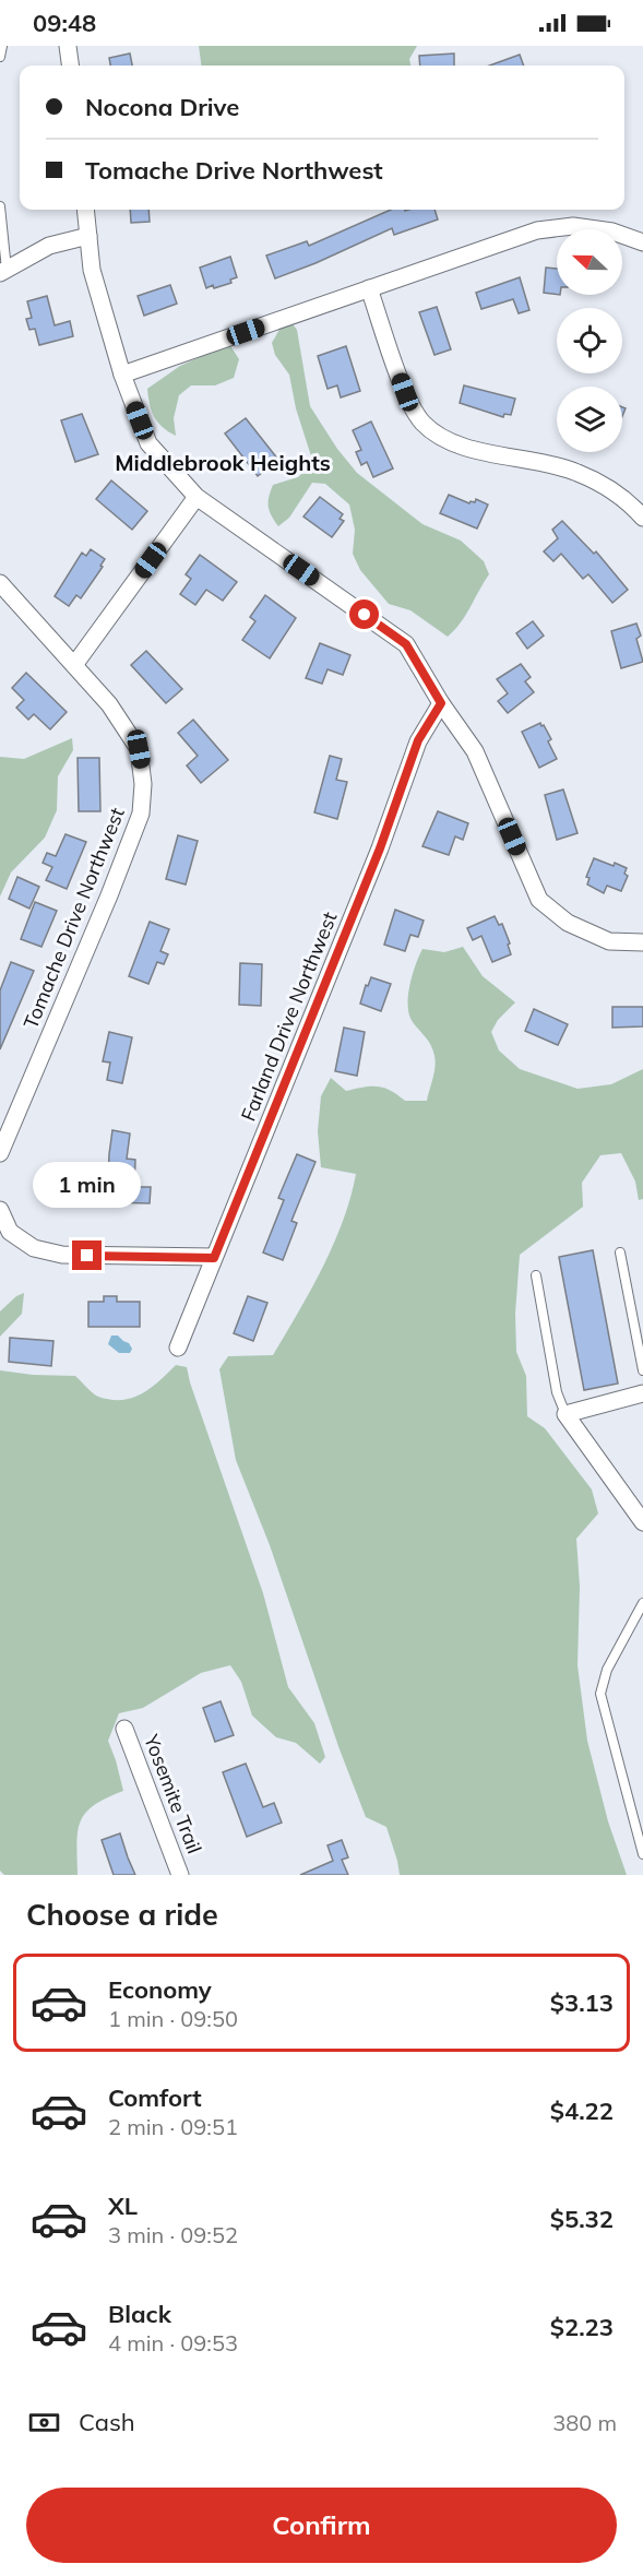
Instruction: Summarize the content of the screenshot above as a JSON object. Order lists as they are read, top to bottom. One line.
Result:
{"streets":{"street":["Tomache Drive Northwest","Farland Drive Northwest","Yosemite Trail"]},"districts":["Middlebrook Heights"],"north":"left","page":{"status":"09:48","banner":["Nocona Drive","Tomache Drive Northwest"],"bubble":"1 min","heading":"Choose a ride","list":[{"name":"Economy","note":"1 min · 09:50","value":"$3.13"},{"name":"Comfort","note":"2 min · 09:51","value":"$4.22"},{"name":"XL","note":"3 min · 09:52","value":"$5.32"},{"name":"Black","note":"4 min · 09:53","value":"$2.23"}],"pay":["Cash","380 m"],"buttons":"Confirm"}}
